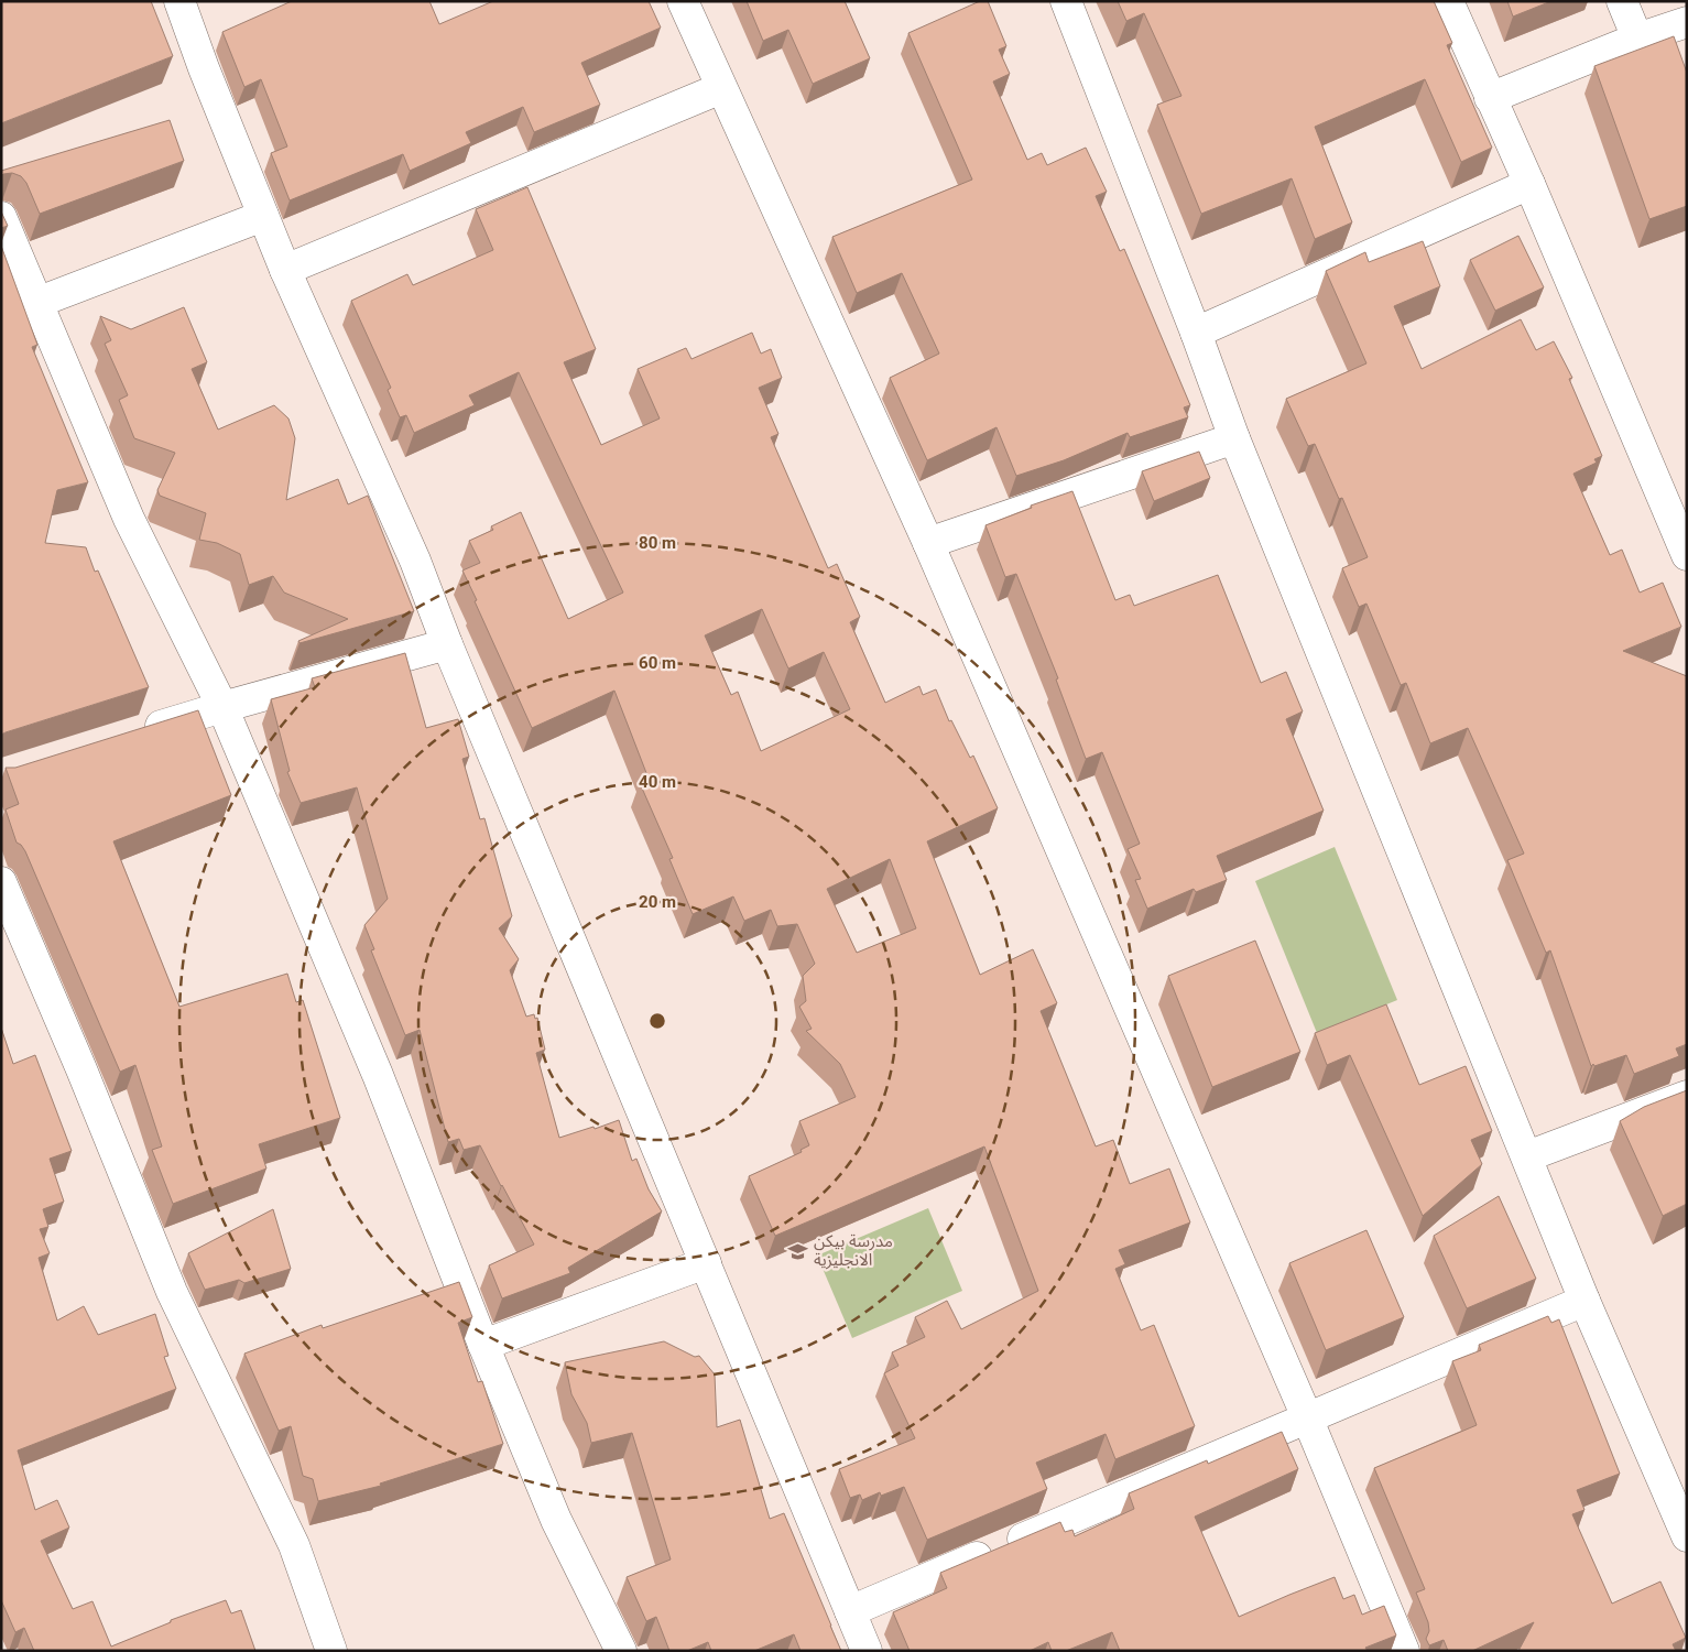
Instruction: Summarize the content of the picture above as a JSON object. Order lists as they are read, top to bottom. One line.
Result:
{"places":{"school or university":["مدرسة بيكن الانجليزية"]},"rings":["80 m","60 m","40 m","20 m"]}
